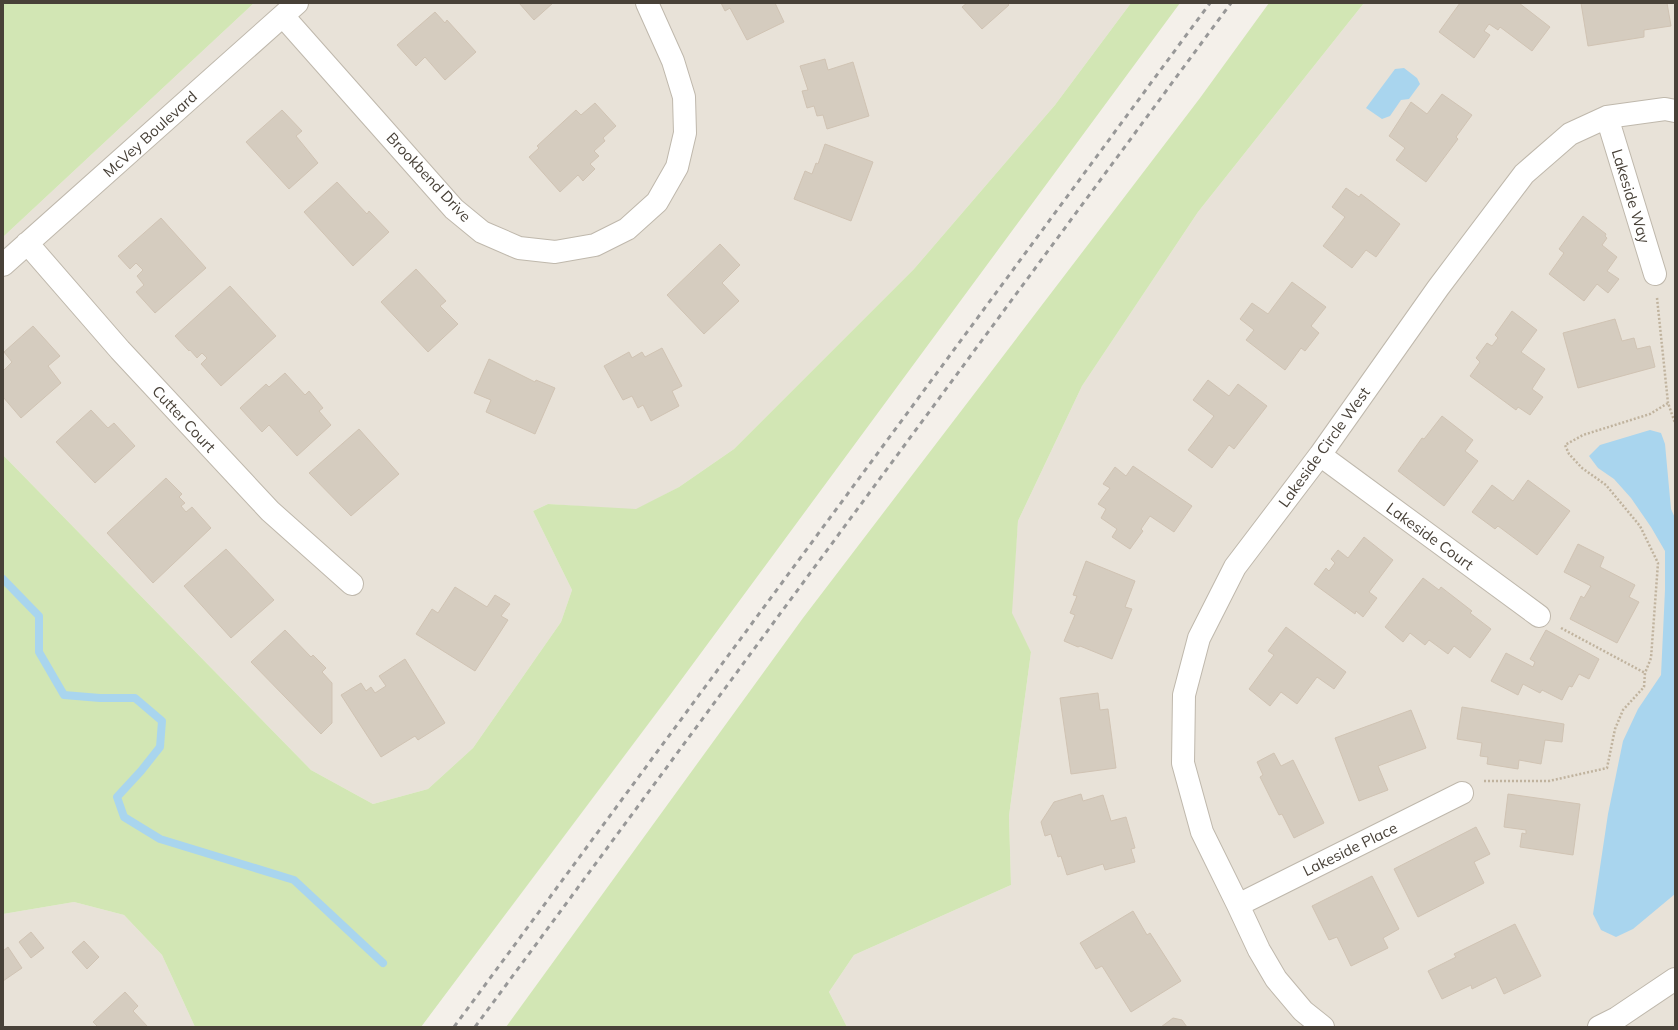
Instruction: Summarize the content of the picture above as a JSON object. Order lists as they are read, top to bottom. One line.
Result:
{"streets":{"street":["McVey Boulevard","Brookbend Drive","Lakeside Way","Cutter Court","Lakeside Circle West","Lakeside Court","Lakeside Place"]},"crossings":[["McVey Boulevard","Brookbend Drive"],["McVey Boulevard","Cutter Court"],["Lakeside Way","Lakeside Circle West"],["Lakeside Circle West","Lakeside Court"],["Lakeside Circle West","Lakeside Place"]]}
